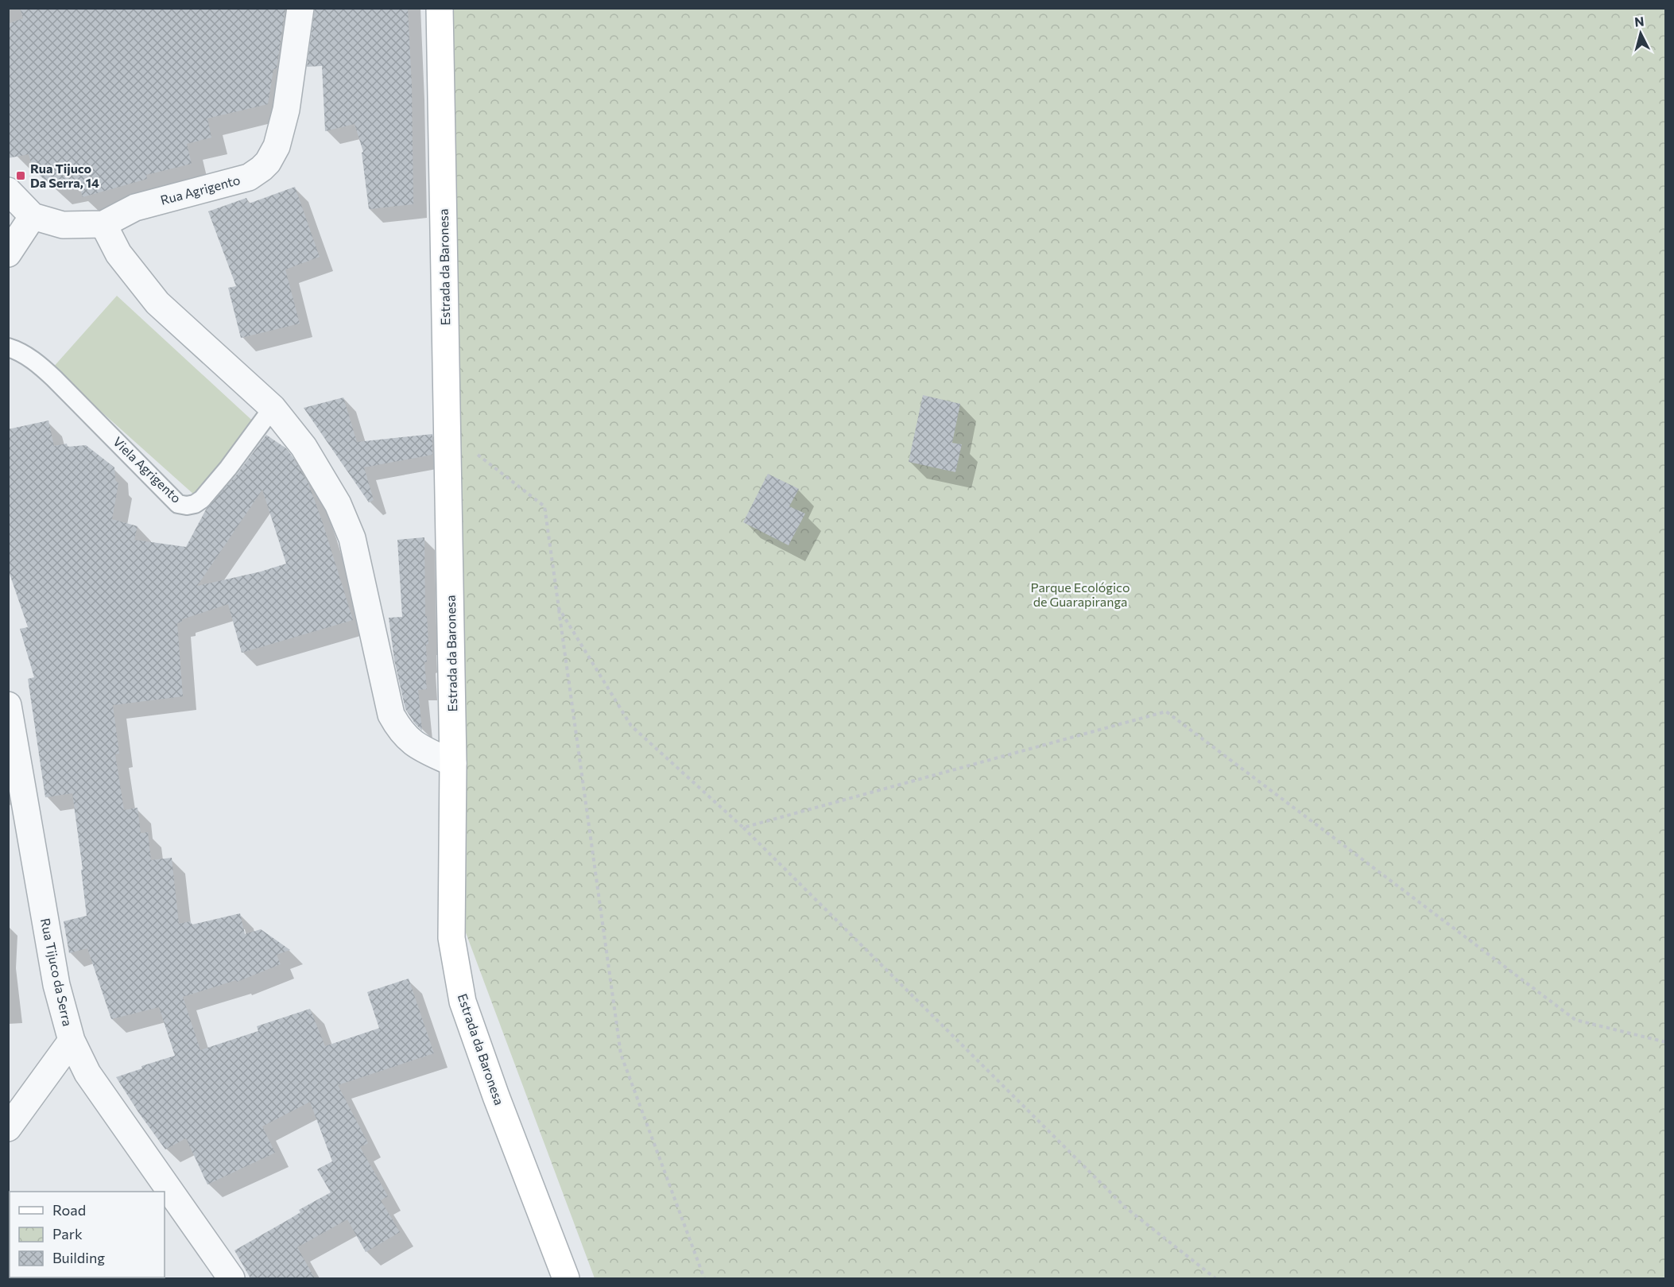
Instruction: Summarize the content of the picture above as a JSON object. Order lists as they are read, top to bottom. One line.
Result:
{"streets":{"main road":["Estrada da Baronesa"],"street":["Rua Agrigento","Rua Tijuco da Serra"],"lane":["Viela Agrigento"]},"parks":["Parque Ecológico de Guarapiranga"],"places":{"transit":["Rua Tijuco Da Serra, 14"]},"legend":["Road","Park","Building"],"north":"top"}
